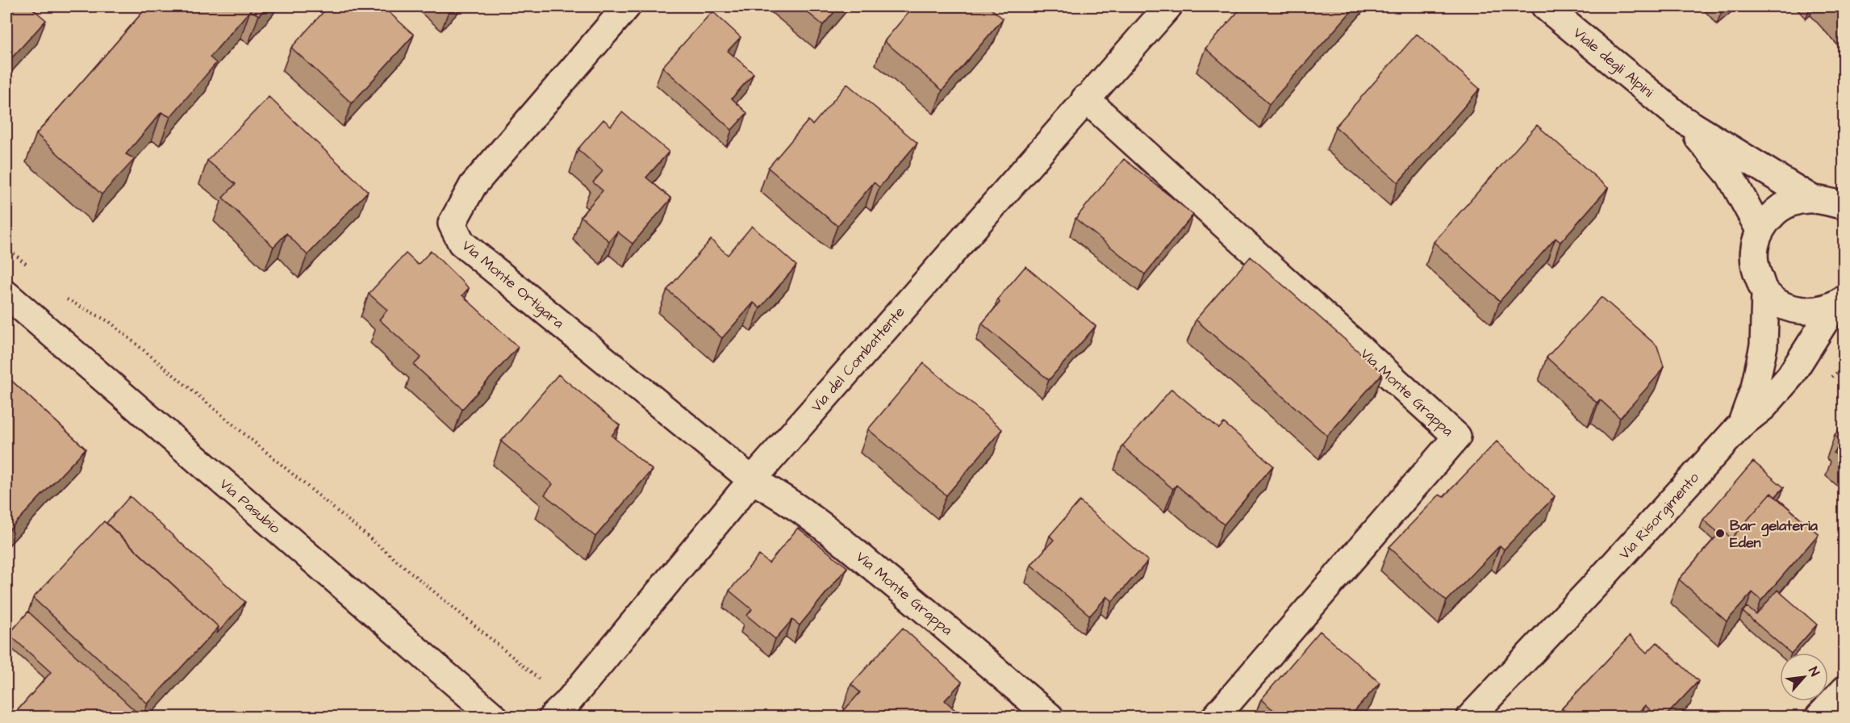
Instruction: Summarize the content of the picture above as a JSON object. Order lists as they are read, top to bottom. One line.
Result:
{"streets":{"street":["Viale degli Alpini","Via Monte Ortigara","Via del Combattente","Via Monte Grappa","Via Pasubio","Via Risorgimento"]},"crossings":[["Via Monte Ortigara","Via del Combattente"],["Via Monte Ortigara","Via Monte Grappa"],["Via del Combattente","Via Monte Grappa"]],"places":["Bar gelateria Eden"],"north":"top right"}
